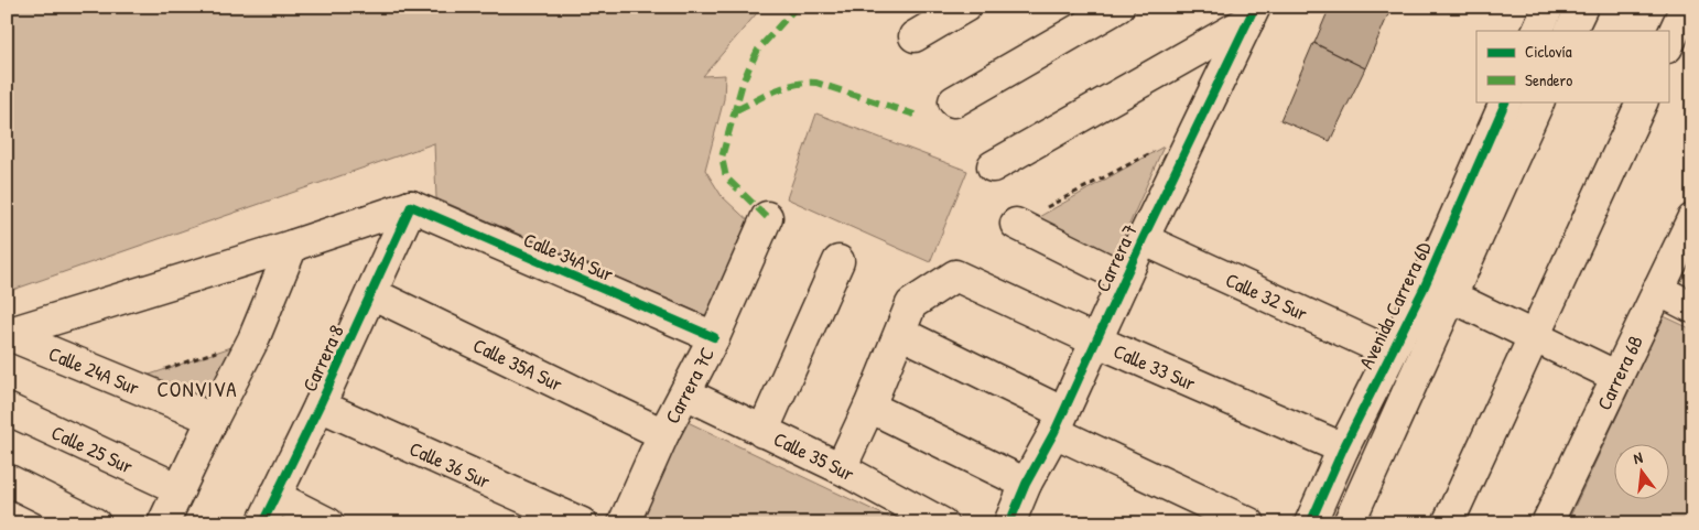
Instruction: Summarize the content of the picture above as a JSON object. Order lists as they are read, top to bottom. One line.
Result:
{"streets":{"street":["Calle 34A Sur","Carrera 7","Calle 32 Sur","Avenida Carrera 6D","Carrera 8","Calle 35A Sur","Calle 33 Sur","Calle 24A Sur","Carrera 6B","Carrera 7C","Calle 25 Sur","Calle 35 Sur","Calle 36 Sur"]},"crossings":[["Calle 34A Sur","Carrera 8"],["Calle 34A Sur","Carrera 7C"],["Carrera 7","Calle 32 Sur"],["Carrera 7","Calle 33 Sur"],["Calle 32 Sur","Avenida Carrera 6D"],["Avenida Carrera 6D","Calle 33 Sur"],["Carrera 8","Calle 35A Sur"],["Carrera 8","Calle 36 Sur"],["Calle 35A Sur","Carrera 7C"],["Carrera 7C","Calle 35 Sur"]],"districts":["CONVIVA"],"legend":["Ciclovía","Sendero"],"north":"top"}
